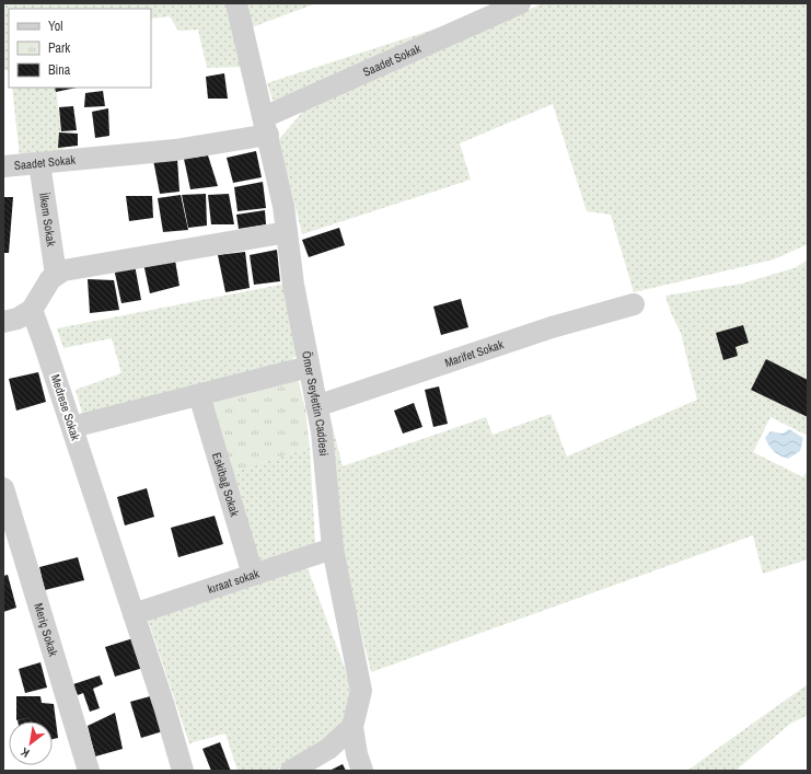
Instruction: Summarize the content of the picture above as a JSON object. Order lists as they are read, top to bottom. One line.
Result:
{"streets":{"street":["Saadet Sokak","İlkem Sokak","Marifet Sokak","Ömer Seyfettin Caddesi","Medrese Sokak","Eskibağ Sokak","kıraat sokak","Meriç Sokak"]},"crossings":[["Saadet Sokak","İlkem Sokak"],["Saadet Sokak","Ömer Seyfettin Caddesi"],["Marifet Sokak","Ömer Seyfettin Caddesi"],["Ömer Seyfettin Caddesi","kıraat sokak"],["Medrese Sokak","kıraat sokak"],["Eskibağ Sokak","kıraat sokak"]],"legend":["Yol","Park","Bina"],"north":"bottom left"}
